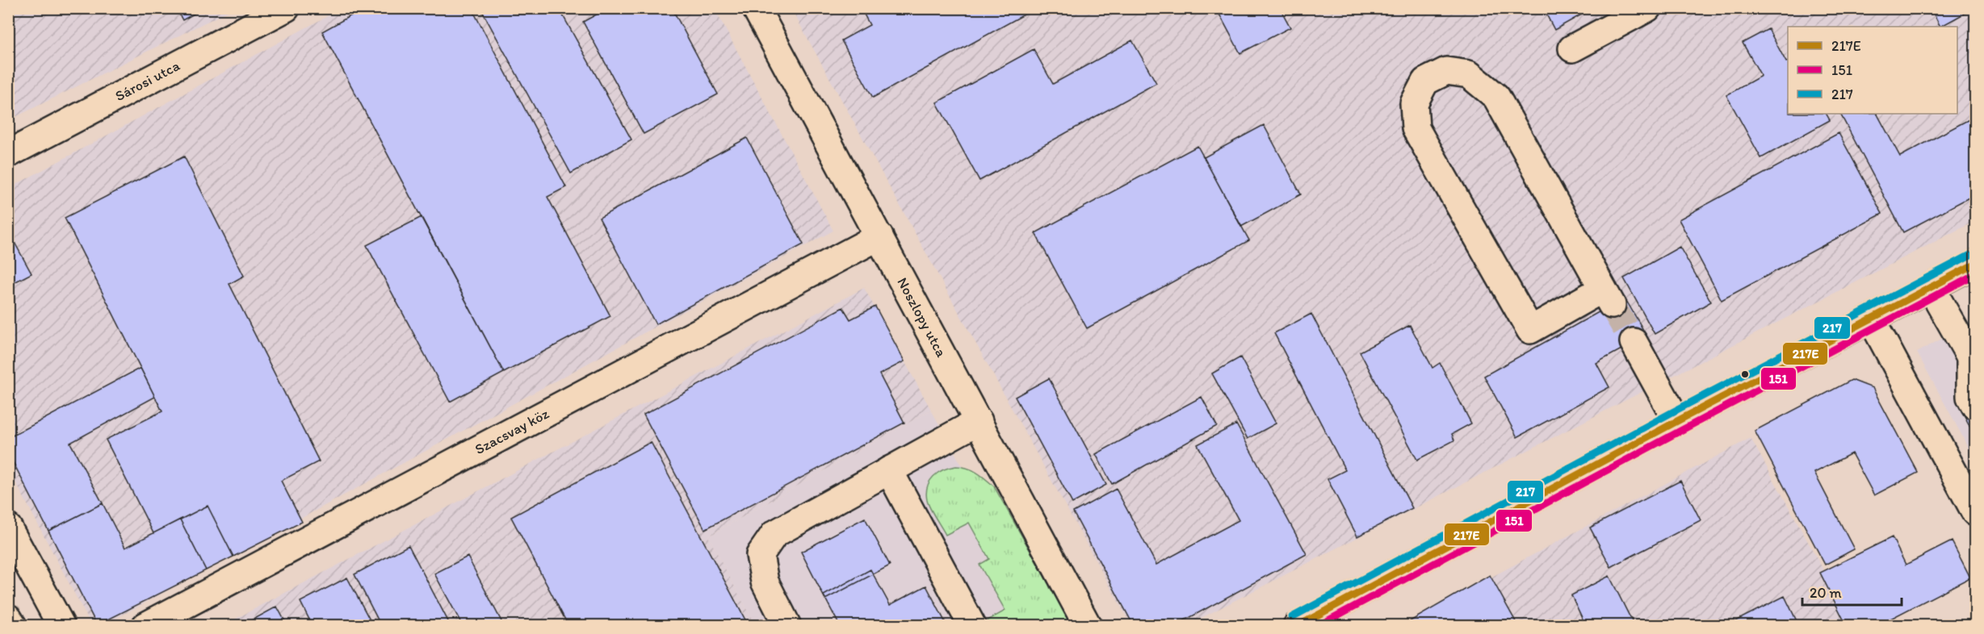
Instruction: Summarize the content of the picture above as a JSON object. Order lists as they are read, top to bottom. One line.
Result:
{"streets":{"street":["Sárosi utca","Noszlopy utca","Szacsvay köz"]},"crossings":[["Noszlopy utca","Szacsvay köz"]],"lines":["transit line 217","transit line 217E","transit line 151"],"legend":["217E","151","217"],"scale_bar":"20 m"}
